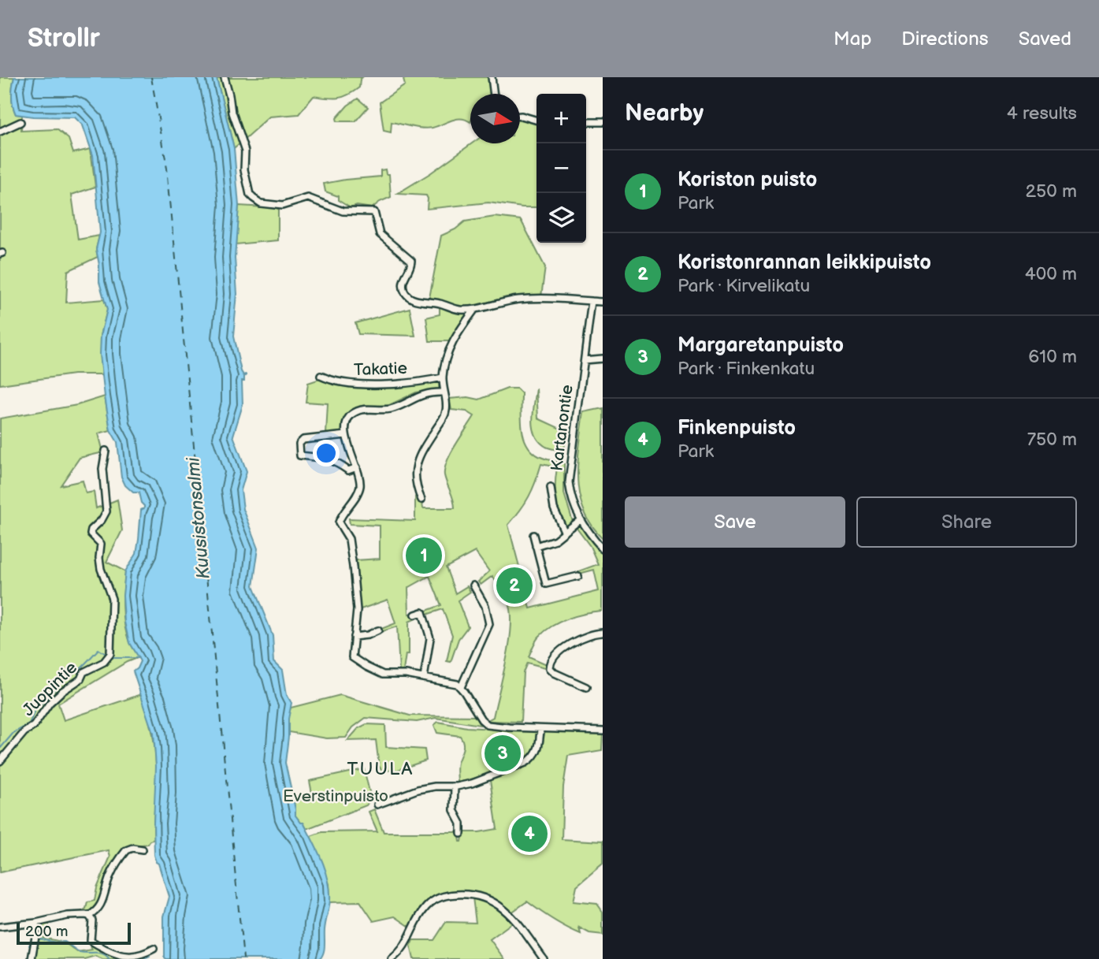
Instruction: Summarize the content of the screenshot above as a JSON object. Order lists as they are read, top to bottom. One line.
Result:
{"streets":{"street":["Takatie","Kartanontie","Juopintie"]},"districts":["TUULA"],"water":["Kuusistonsalmi"],"parks":["Everstinpuisto"],"scale_bar":"200 m","north":"right","page":{"header":"Strollr","nav":["Map","Directions","Saved"],"heading":["Nearby","4 results"],"map_buttons":["+","−"],"list":[{"mark":"1","name":"Koriston puisto","note":"Park","value":"250 m"},{"mark":"2","name":"Koristonrannan leikkipuisto","note":"Park · Kirvelikatu","value":"400 m"},{"mark":"3","name":"Margaretanpuisto","note":"Park · Finkenkatu","value":"610 m"},{"mark":"4","name":"Finkenpuisto","note":"Park","value":"750 m"}],"buttons":["Save","Share"],"pins":["1","2","3","4"],"scale":"200 m"}}
